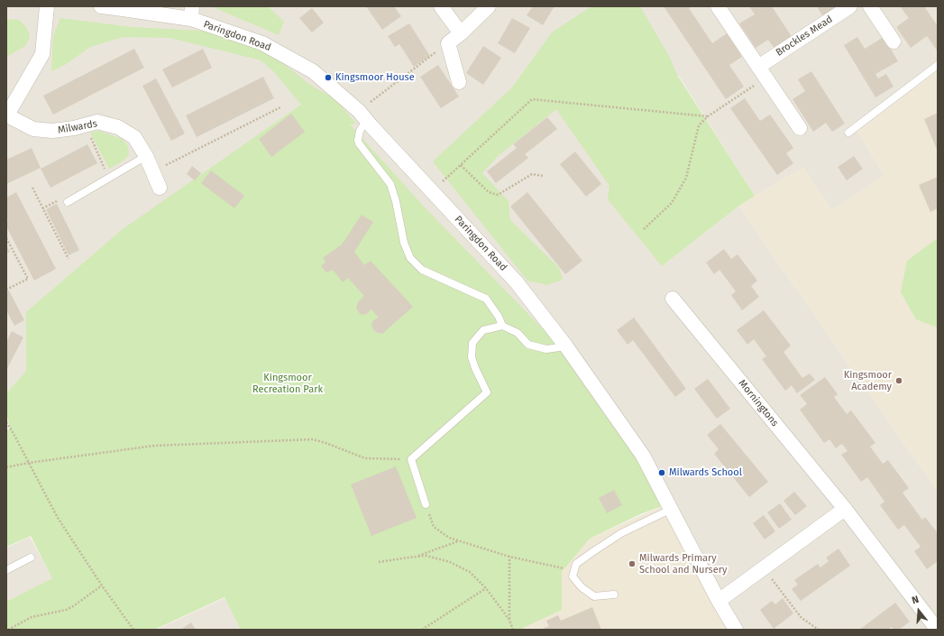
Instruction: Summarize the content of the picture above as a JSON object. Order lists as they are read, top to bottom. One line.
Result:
{"streets":{"street":["Paringdon Road","Brockles Mead","Milwards","Morningtons"]},"parks":["Kingsmoor Recreation Park"],"places":["Kingsmoor House","Kingsmoor Academy","Milwards School","Milwards Primary School and Nursery"],"north":"top"}
